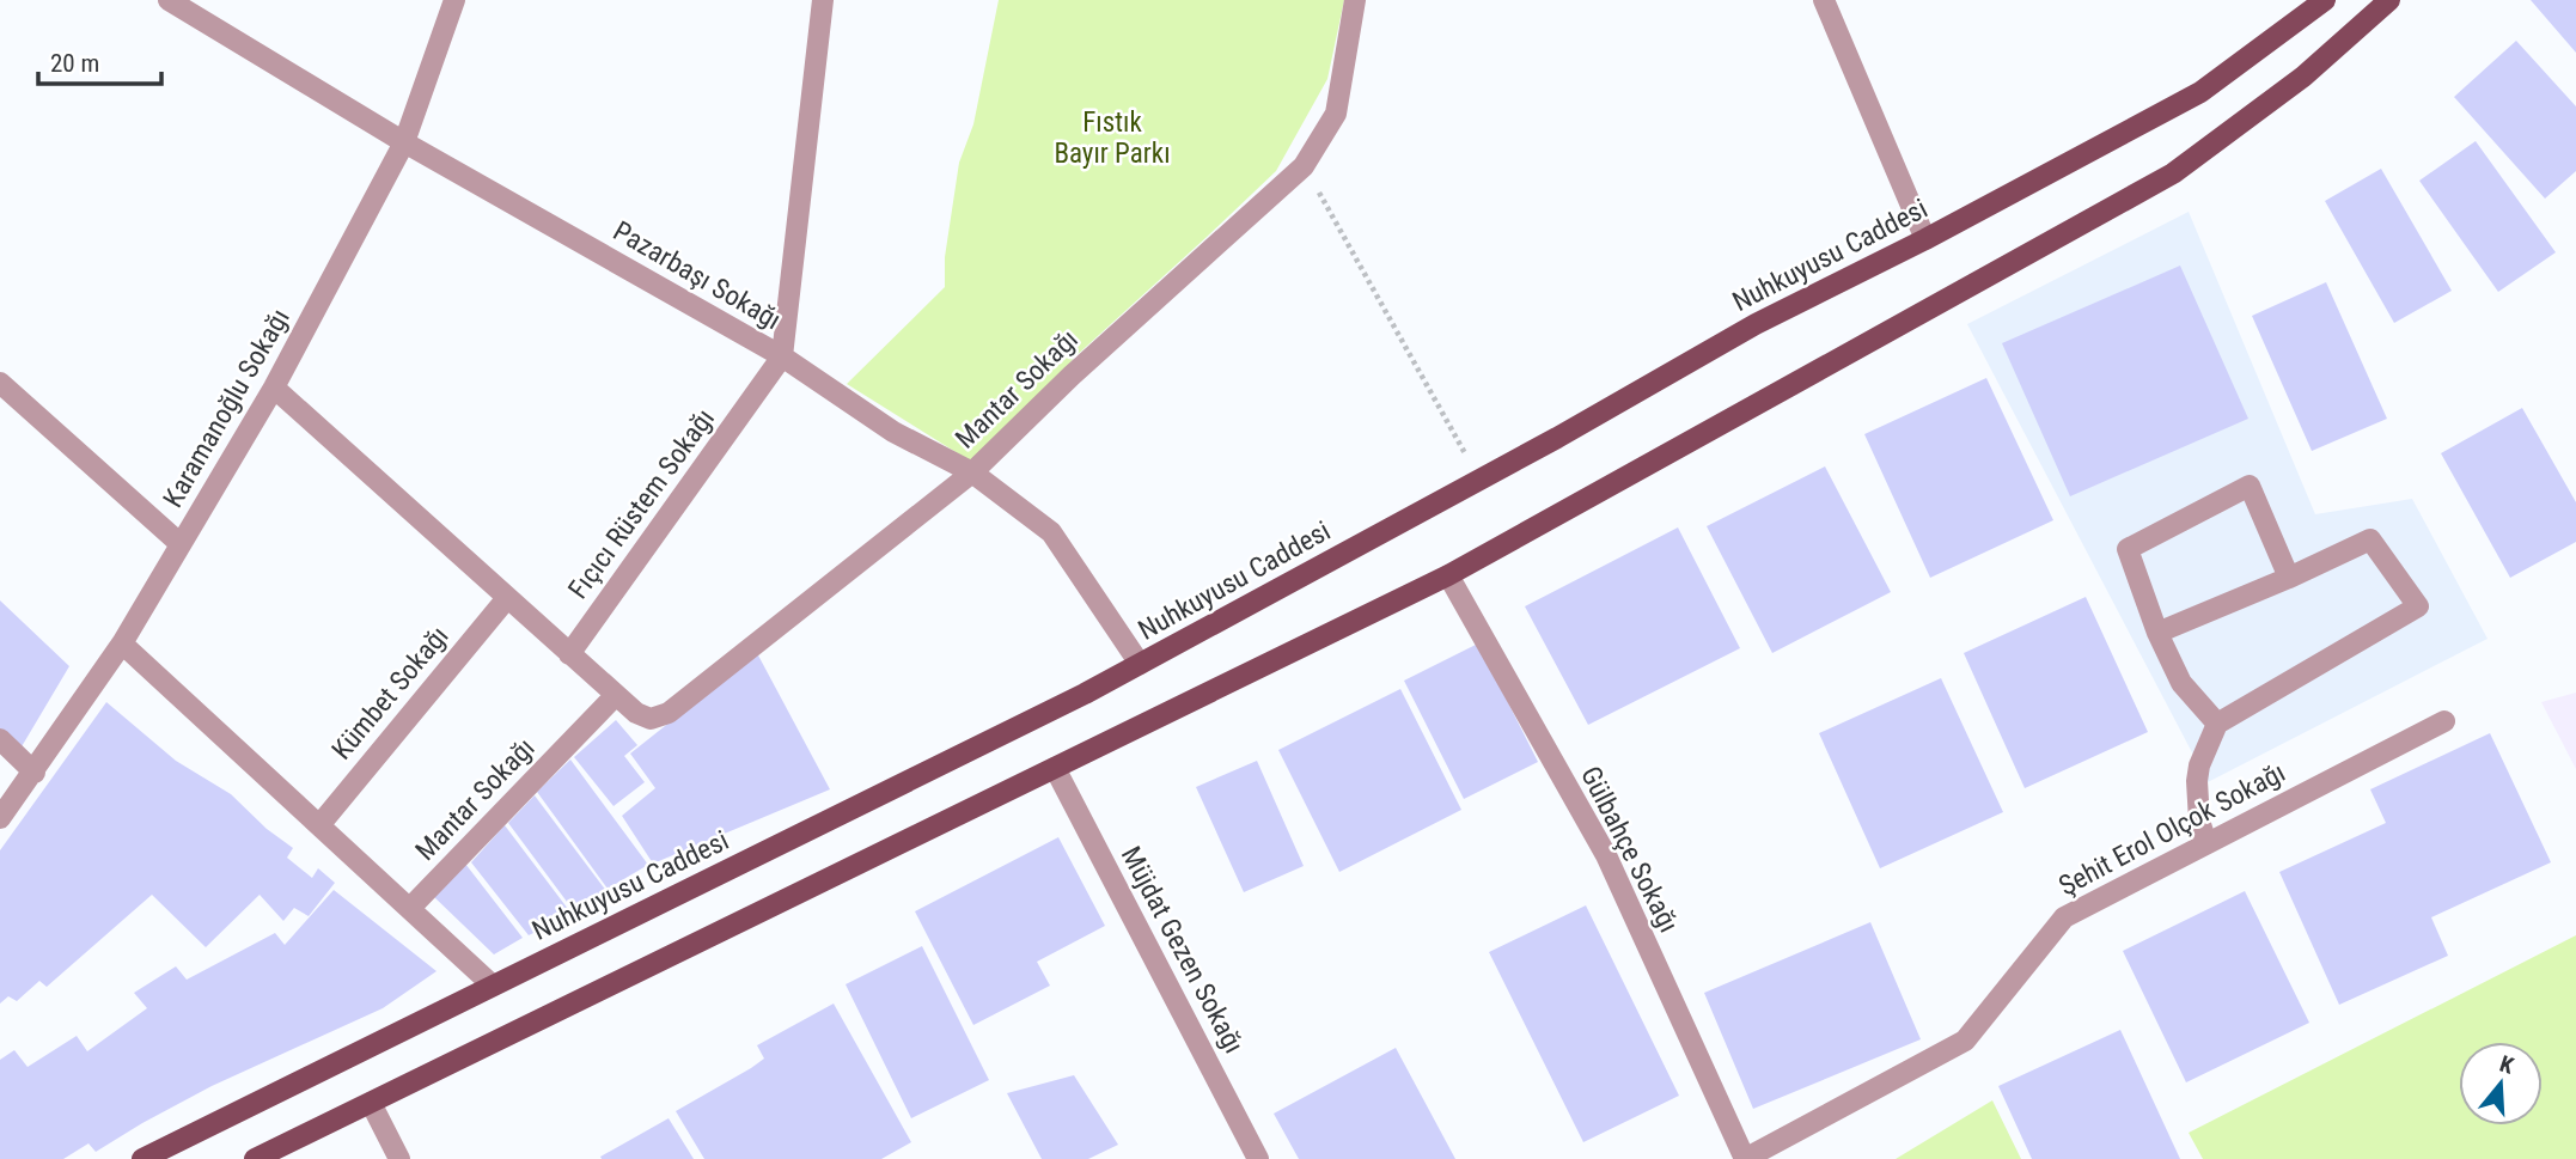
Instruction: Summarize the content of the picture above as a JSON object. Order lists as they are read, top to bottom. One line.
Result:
{"streets":{"main road":["Nuhkuyusu Caddesi"],"street":["Pazarbaşı Sokağı","Mantar Sokağı","Karamanoğlu Sokağı","Fıçıcı Rüstem Sokağı","Kümbet Sokağı","Şehit Erol Olçok Sokağı","Gülbahçe Sokağı","Müjdat Gezen Sokağı"]},"crossings":[["Nuhkuyusu Caddesi","Pazarbaşı Sokağı"],["Pazarbaşı Sokağı","Mantar Sokağı"],["Pazarbaşı Sokağı","Karamanoğlu Sokağı"],["Pazarbaşı Sokağı","Fıçıcı Rüstem Sokağı"],["Mantar Sokağı","Fıçıcı Rüstem Sokağı"],["Şehit Erol Olçok Sokağı","Gülbahçe Sokağı"]],"parks":["Fıstık Bayır Parkı"],"scale_bar":"20 m","north":"top"}
